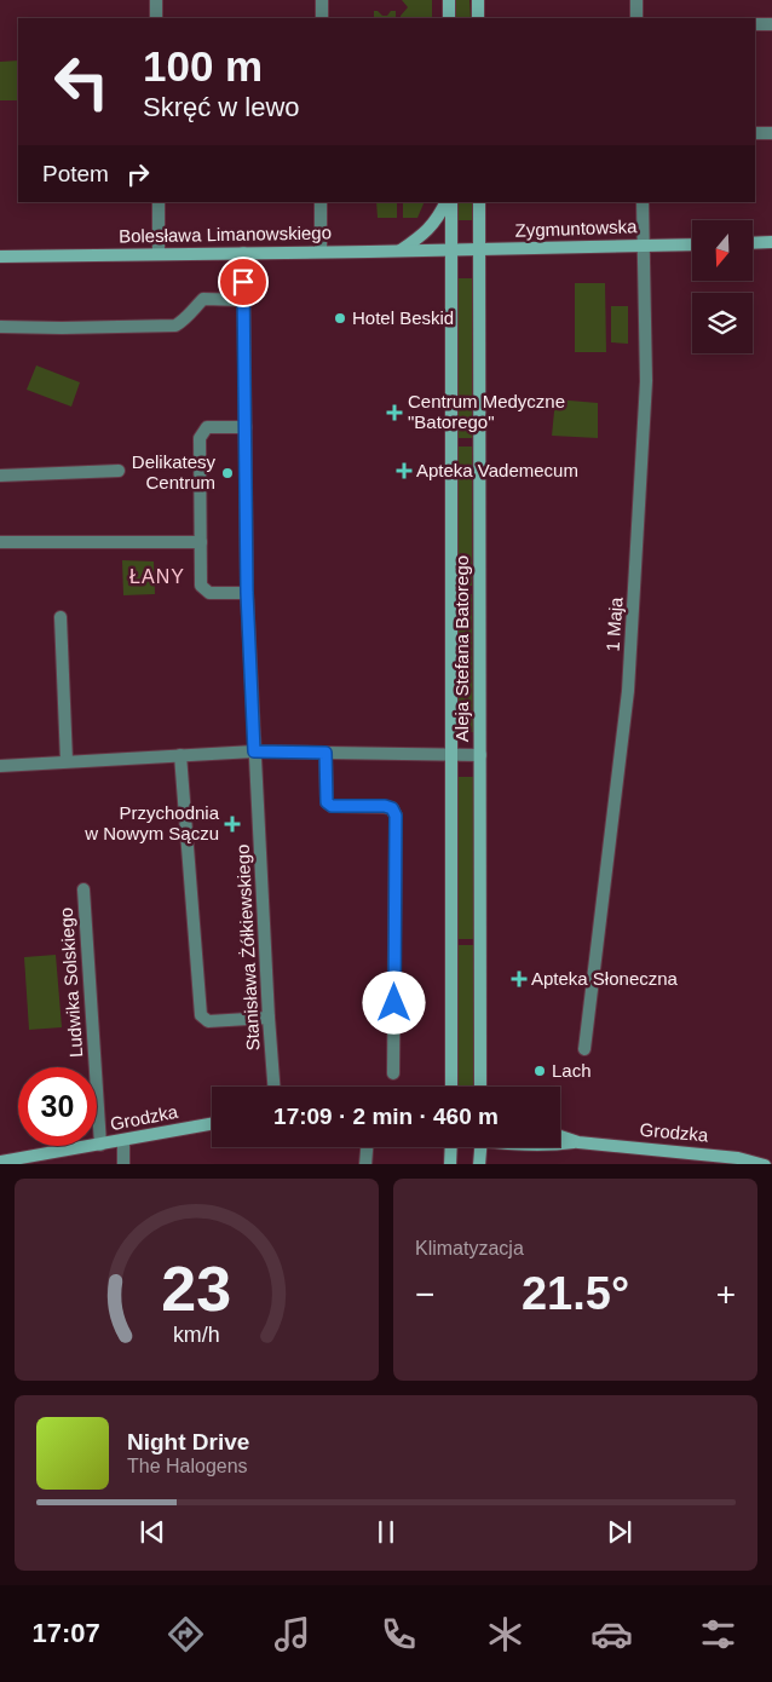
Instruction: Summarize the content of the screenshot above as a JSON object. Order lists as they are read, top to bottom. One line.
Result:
{"streets":{"street":["Zygmuntowska","Bolesława Limanowskiego","1 Maja","Aleja Stefana Batorego","Stanisława Żółkiewskiego","Ludwika Solskiego","Grodzka"]},"crossings":[["Zygmuntowska","Bolesława Limanowskiego"],["Zygmuntowska","1 Maja"],["Zygmuntowska","Aleja Stefana Batorego"],["Bolesława Limanowskiego","Aleja Stefana Batorego"],["Bolesława Limanowskiego","Stanisława Żółkiewskiego"],["Ludwika Solskiego","Grodzka"]],"districts":["ŁANY"],"places":{"other":["Hotel Beskid","Delikatesy Centrum","Lach"],"health":["Centrum Medyczne \"Batorego\"","Apteka Vademecum","Przychodnia w Nowym Sączu","Apteka Słoneczna"]},"north":"bottom","page":{"turn":["100 m","Skręć w lewo"],"then":"Potem","limit":"30","trip":"17:09 · 2 min · 460 m","tile":"Klimatyzacja","heat":["−","21.5°","+"],"song":["Night Drive","The Halogens"],"tabs":"17:07","gauge":["23","km/h"]}}
